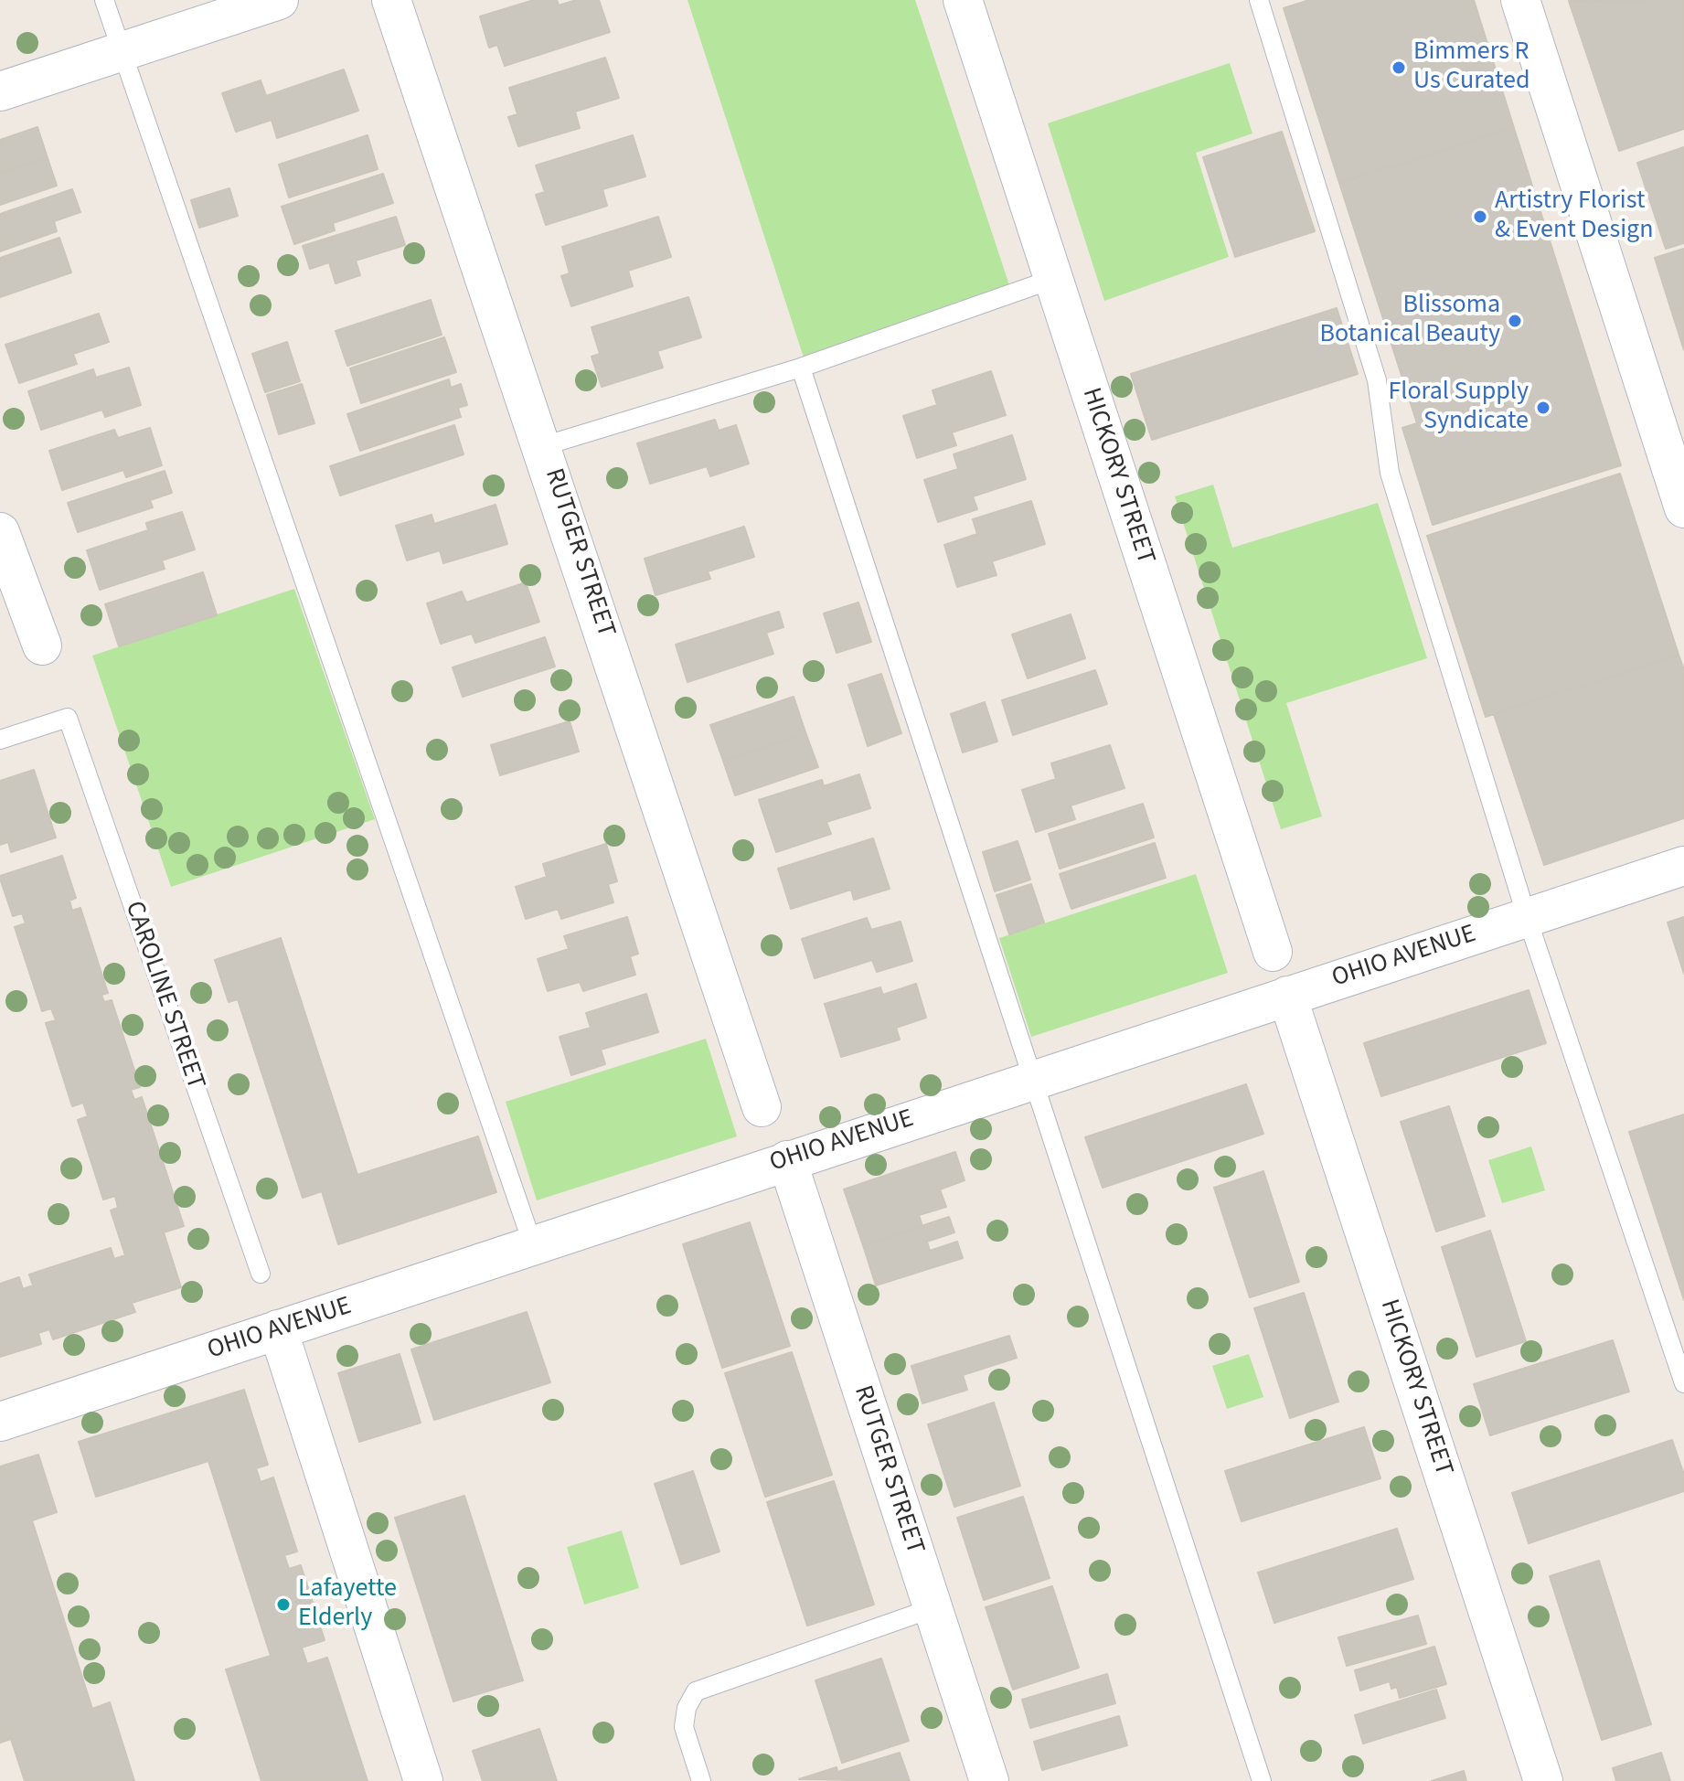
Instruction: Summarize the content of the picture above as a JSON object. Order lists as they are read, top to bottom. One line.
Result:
{"streets":{"street":["HICKORY STREET","RUTGER STREET","OHIO AVENUE"],"lane":["CAROLINE STREET"]},"crossings":[["HICKORY STREET","OHIO AVENUE"],["RUTGER STREET","OHIO AVENUE"]],"places":["Bimmers R Us Curated","Artistry Florist & Event Design","Blissoma Botanical Beauty","Floral Supply Syndicate","Lafayette Elderly"]}
